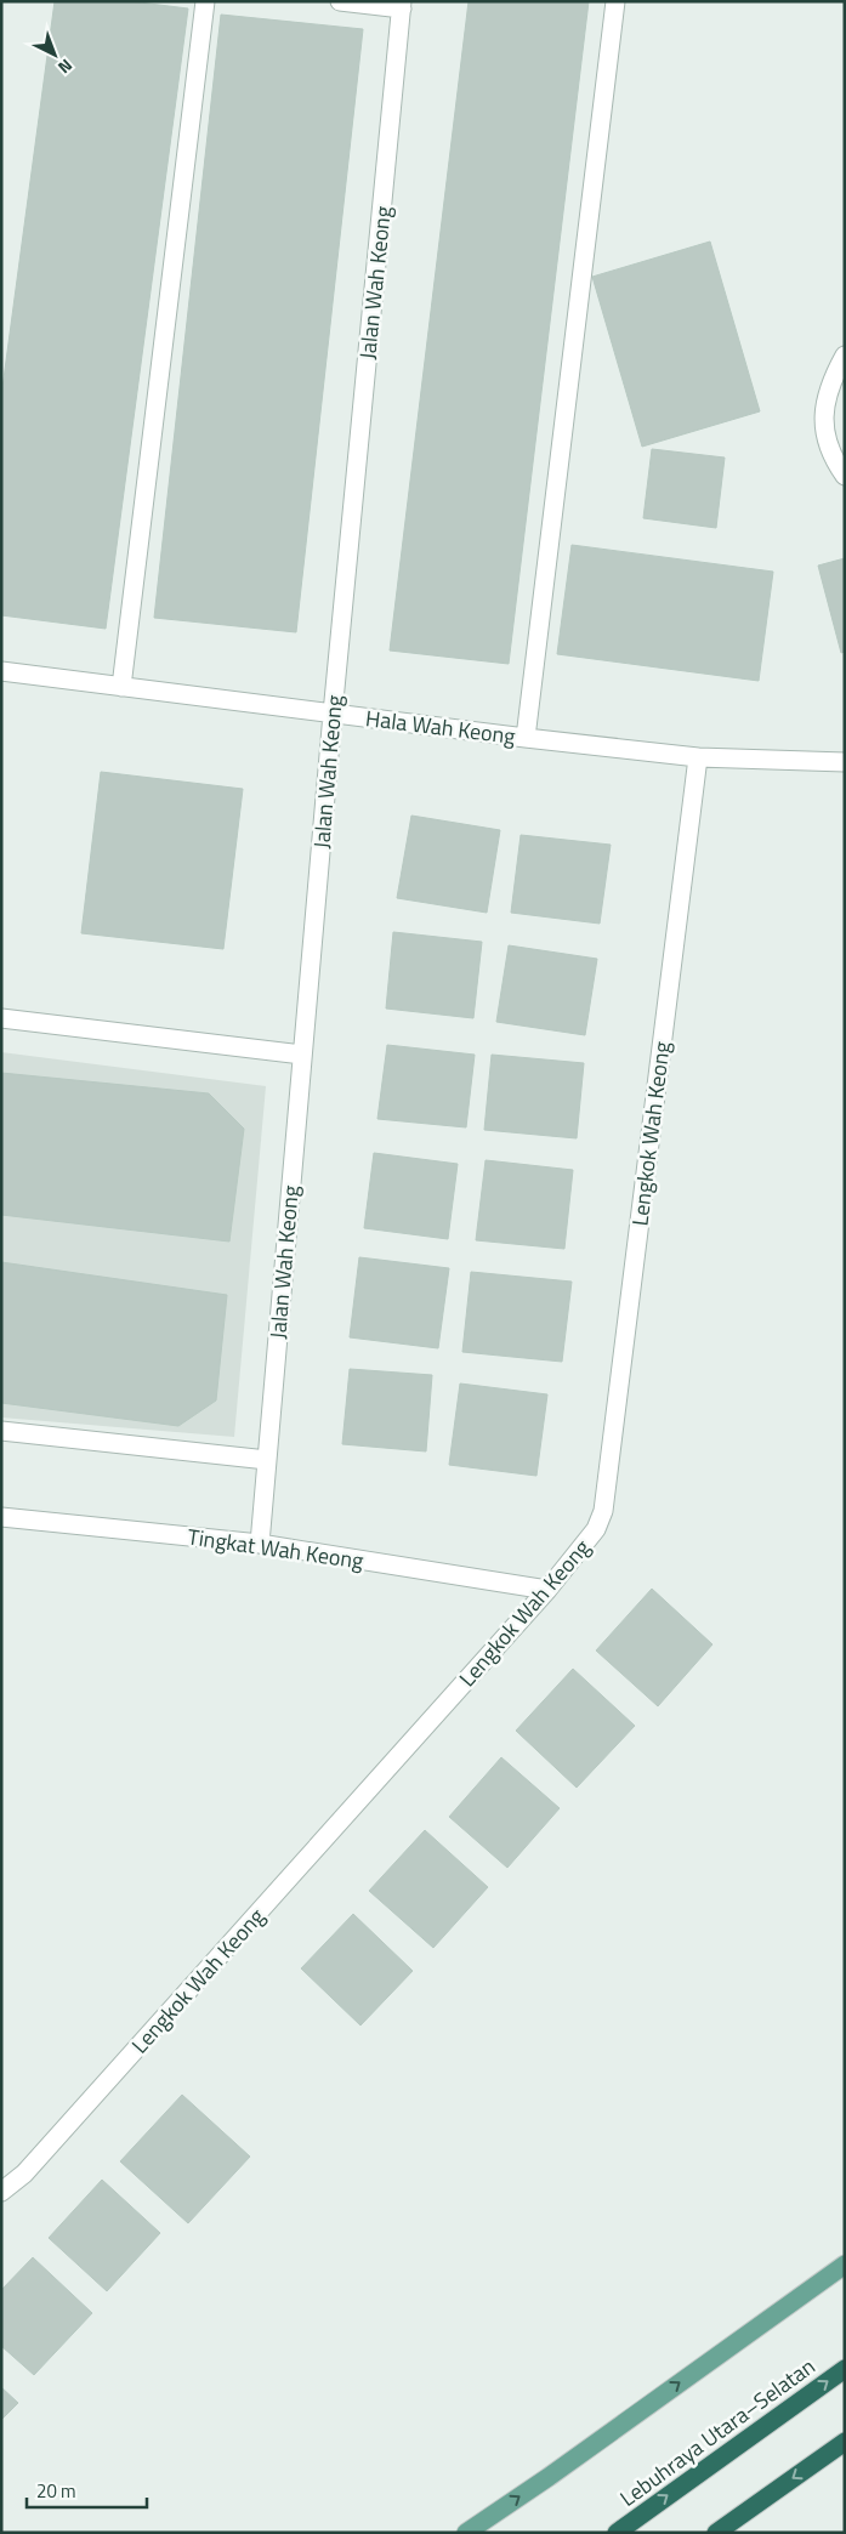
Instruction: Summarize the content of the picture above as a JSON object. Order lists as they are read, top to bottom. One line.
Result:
{"streets":{"highway":["Lebuhraya Utara–Selatan"],"street":["Jalan Wah Keong","Hala Wah Keong","Lengkok Wah Keong","Tingkat Wah Keong"]},"crossings":[["Jalan Wah Keong","Hala Wah Keong"],["Jalan Wah Keong","Tingkat Wah Keong"],["Hala Wah Keong","Lengkok Wah Keong"],["Lengkok Wah Keong","Tingkat Wah Keong"]],"scale_bar":"20 m","north":"bottom right"}
